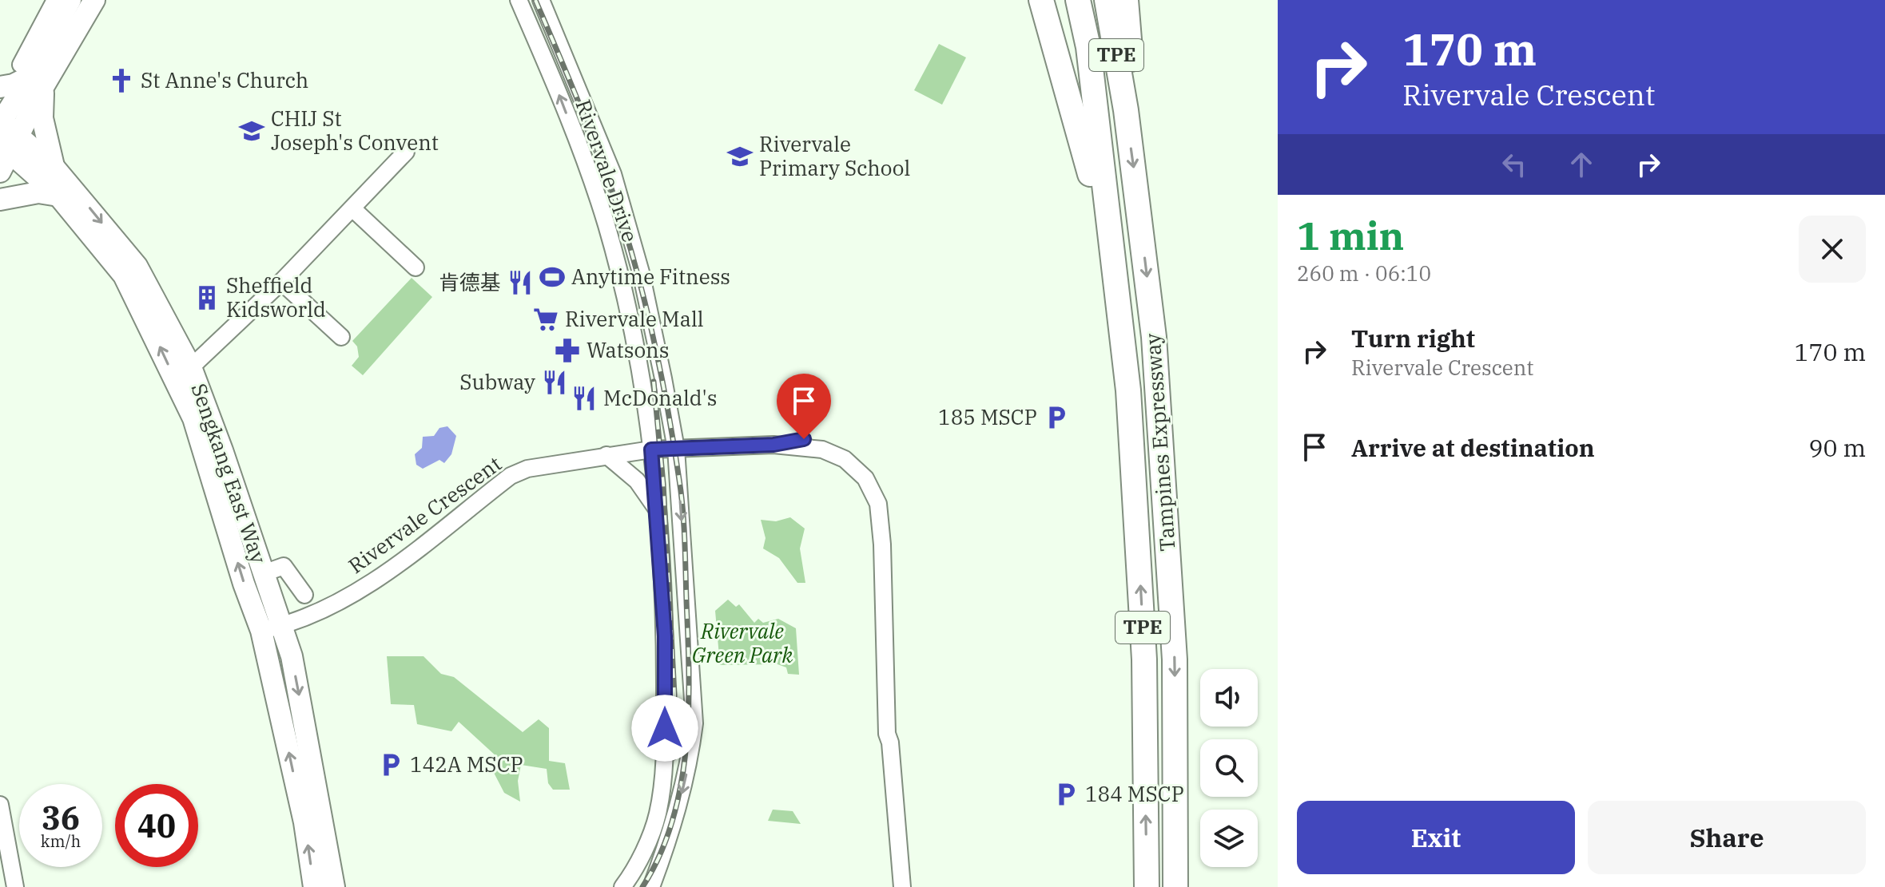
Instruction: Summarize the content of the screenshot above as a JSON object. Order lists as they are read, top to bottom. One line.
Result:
{"streets":{"highway":["TPE","Tampines Expressway"],"main road":["Sengkang East Way"],"street":["Rivervale Drive","Rivervale Crescent"]},"crossings":[["Rivervale Drive","Rivervale Crescent"],["Sengkang East Way","Rivervale Crescent"]],"parks":["Rivervale Green Park"],"places":{"church":["St Anne's Church"],"school or university":["CHIJ St Joseph's Convent","Rivervale Primary School"],"sports":["Anytime Fitness"],"restaurant":["肯德基","Subway","McDonald's"],"building":["Sheffield Kidsworld"],"supermarket":["Rivervale Mall"],"pharmacy":["Watsons"],"parking":["185 MSCP","142A MSCP","184 MSCP"]},"page":{"turn":["170 m","Rivervale Crescent"],"heading":["1 min","260 m · 06:10"],"list":[{"name":"Turn right","note":"Rivervale Crescent","value":"170 m"},{"name":"Arrive at destination","value":"90 m"}],"speed":"36 km/h","limit":"40","buttons":["Exit","Share"]}}
